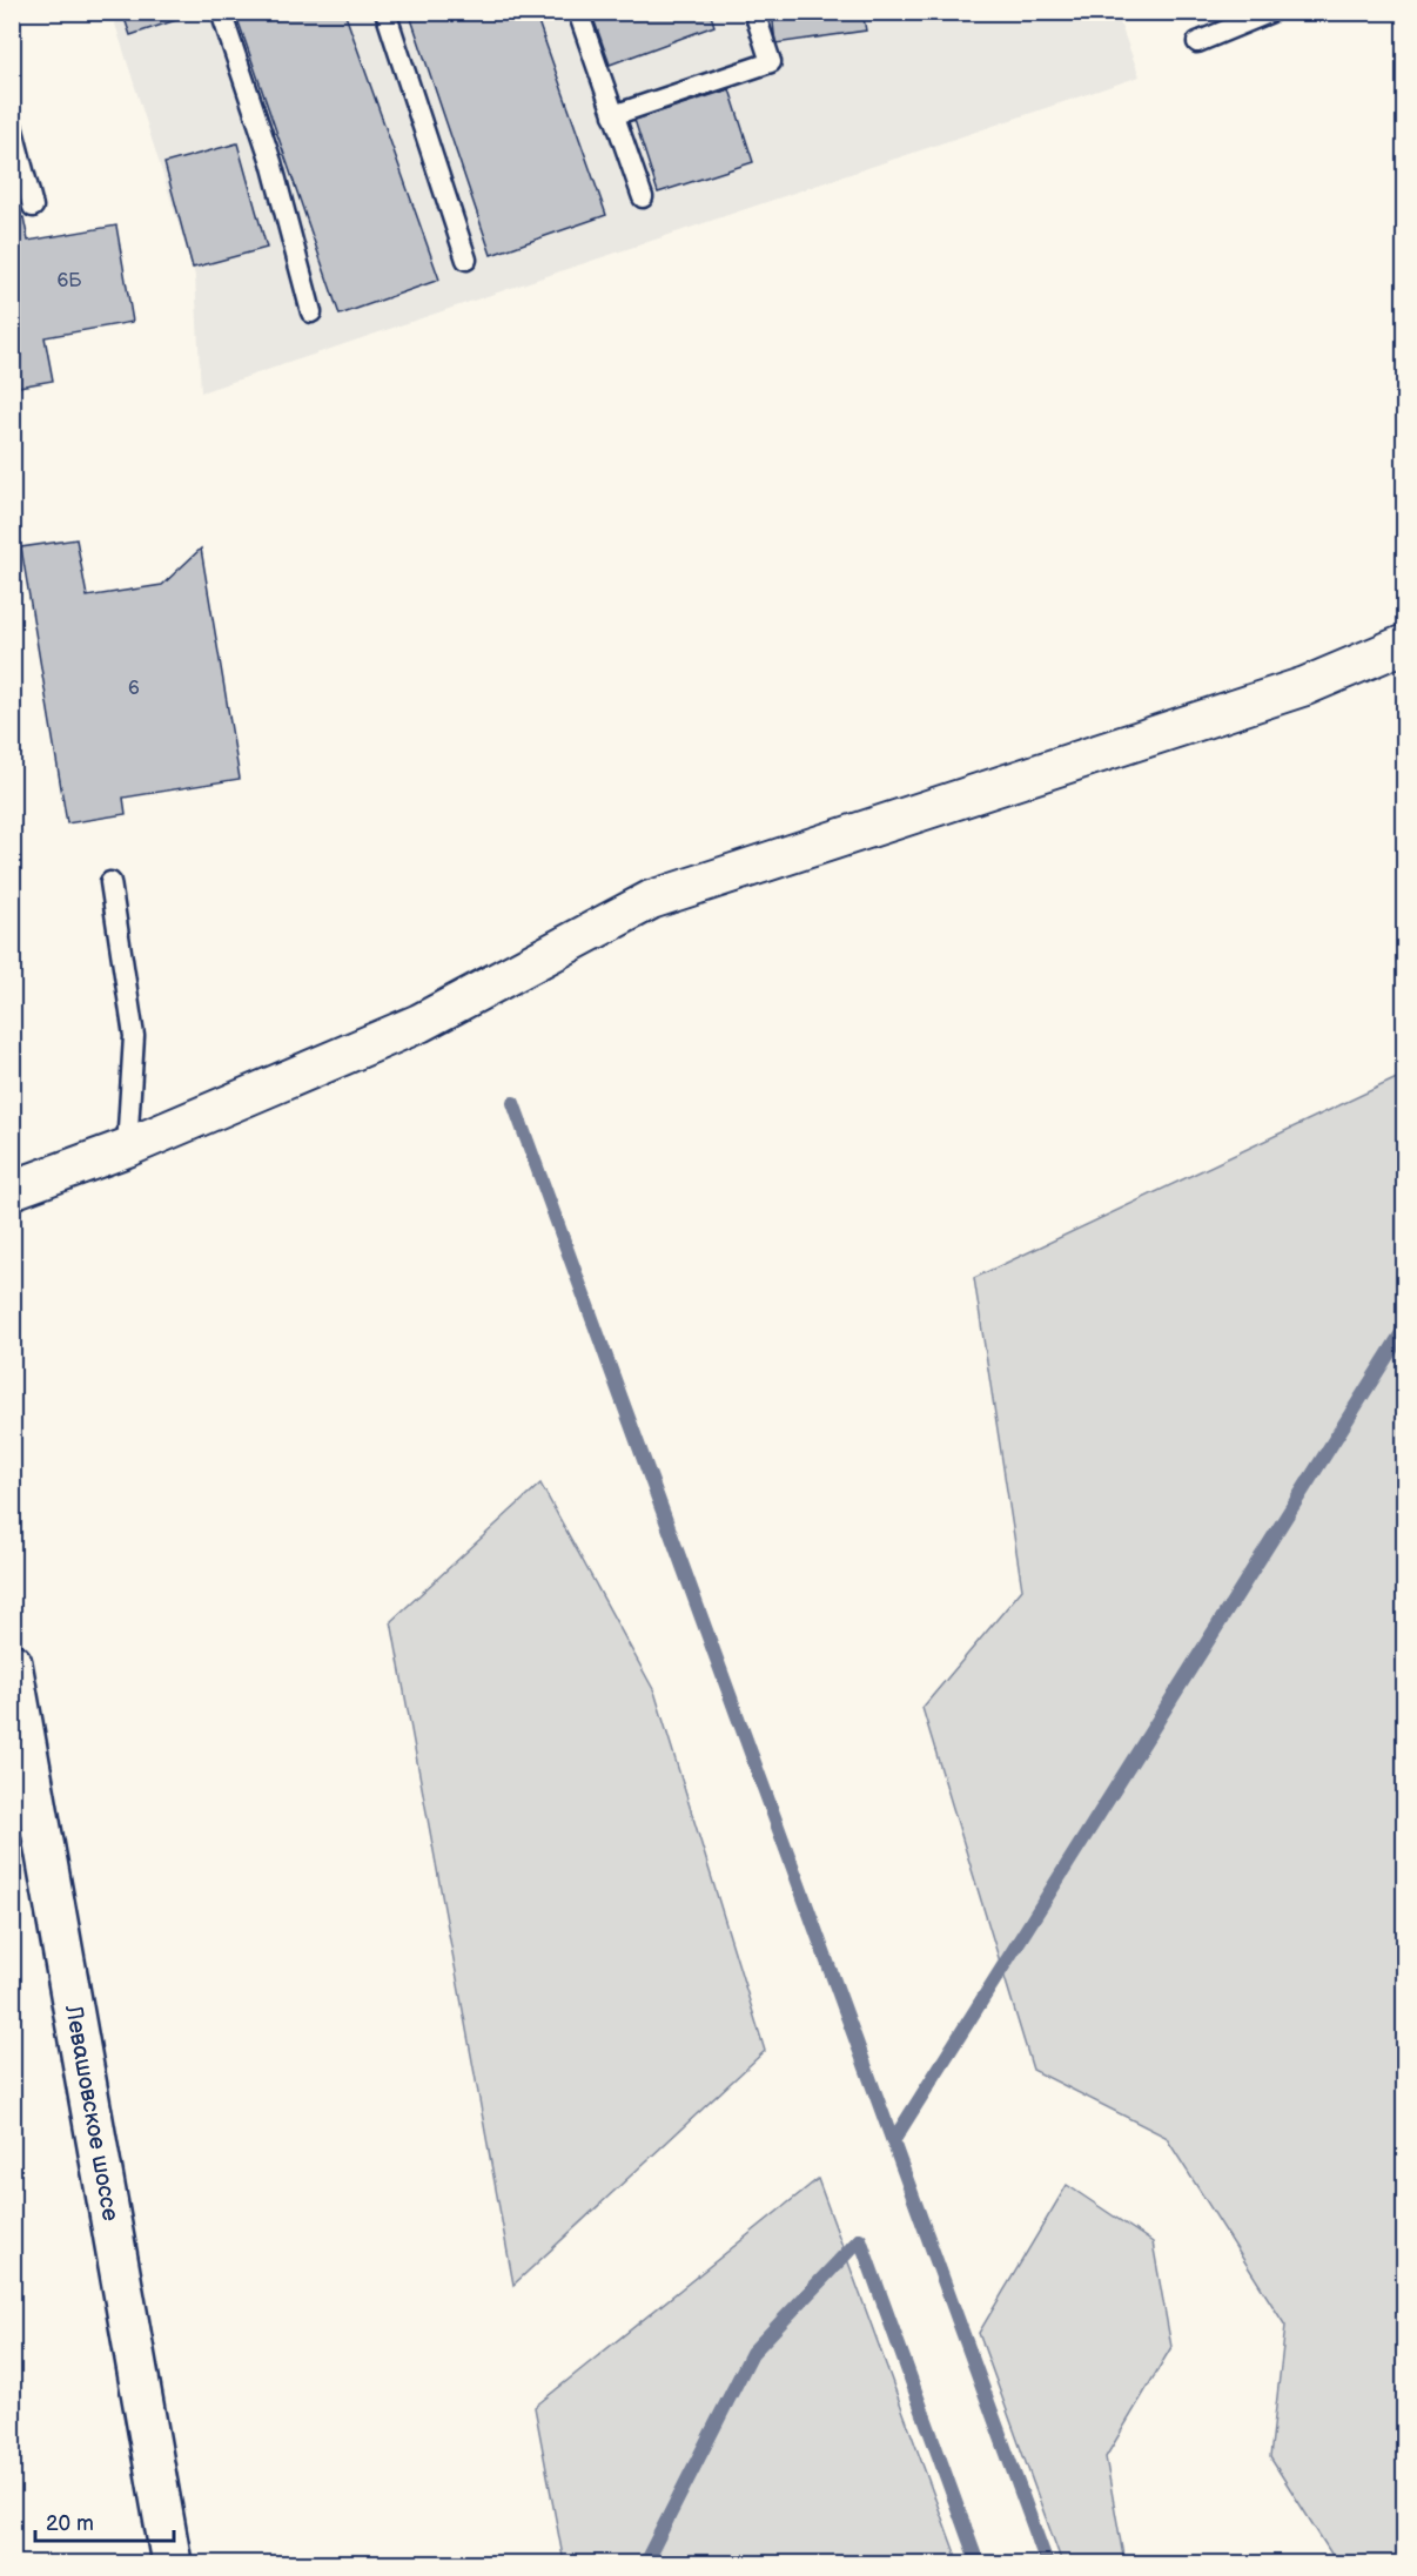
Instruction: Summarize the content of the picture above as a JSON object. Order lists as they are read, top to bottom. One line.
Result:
{"streets":{"main road":["Левашовское шоссе"]},"house_numbers":["6Б","6"],"scale_bar":"20 m"}
